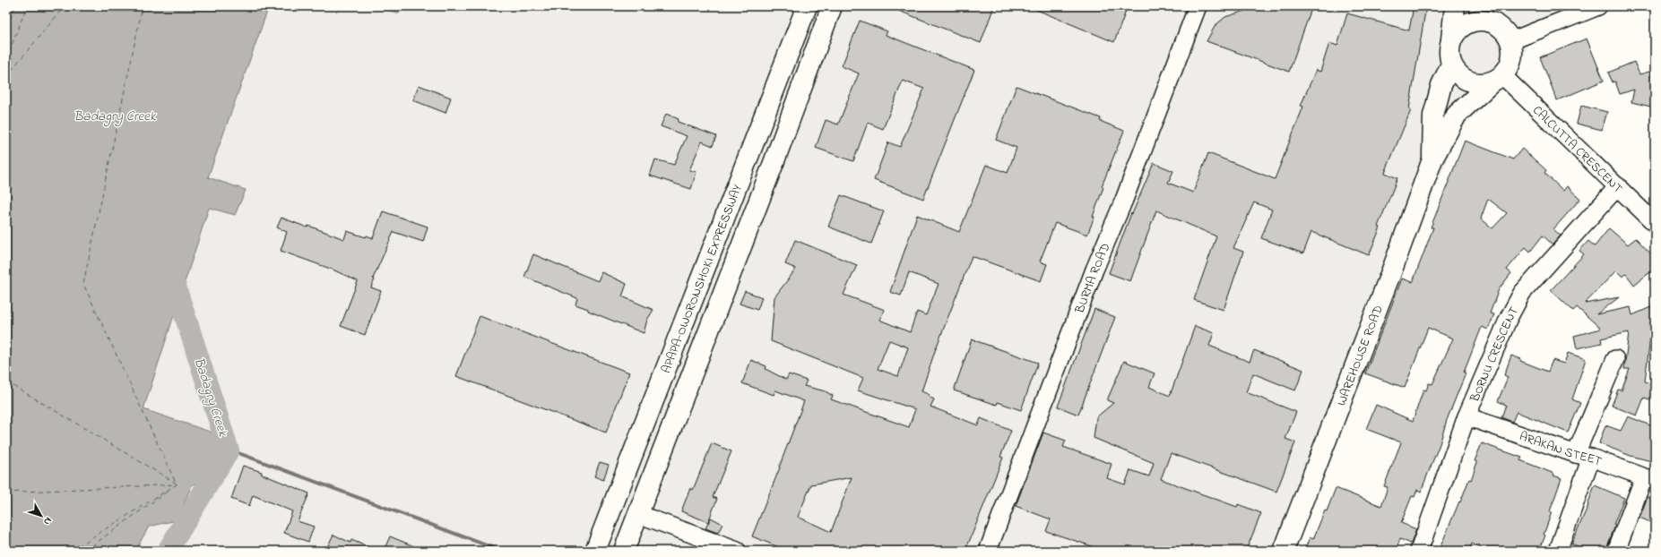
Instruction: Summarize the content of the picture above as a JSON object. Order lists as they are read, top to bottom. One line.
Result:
{"streets":{"main road":["APAPA-OWORONSHOKI EXPRESSWAY","WAREHOUSE ROAD"],"street":["CALCUTTA CRESCENT","BURMA ROAD","BORNU CRESCENT","ARAKAN STEET"]},"crossings":[["CALCUTTA CRESCENT","BORNU CRESCENT"],["CALCUTTA CRESCENT","WAREHOUSE ROAD"],["BORNU CRESCENT","ARAKAN STEET"]],"water":["Badagry Creek"],"north":"bottom right"}
